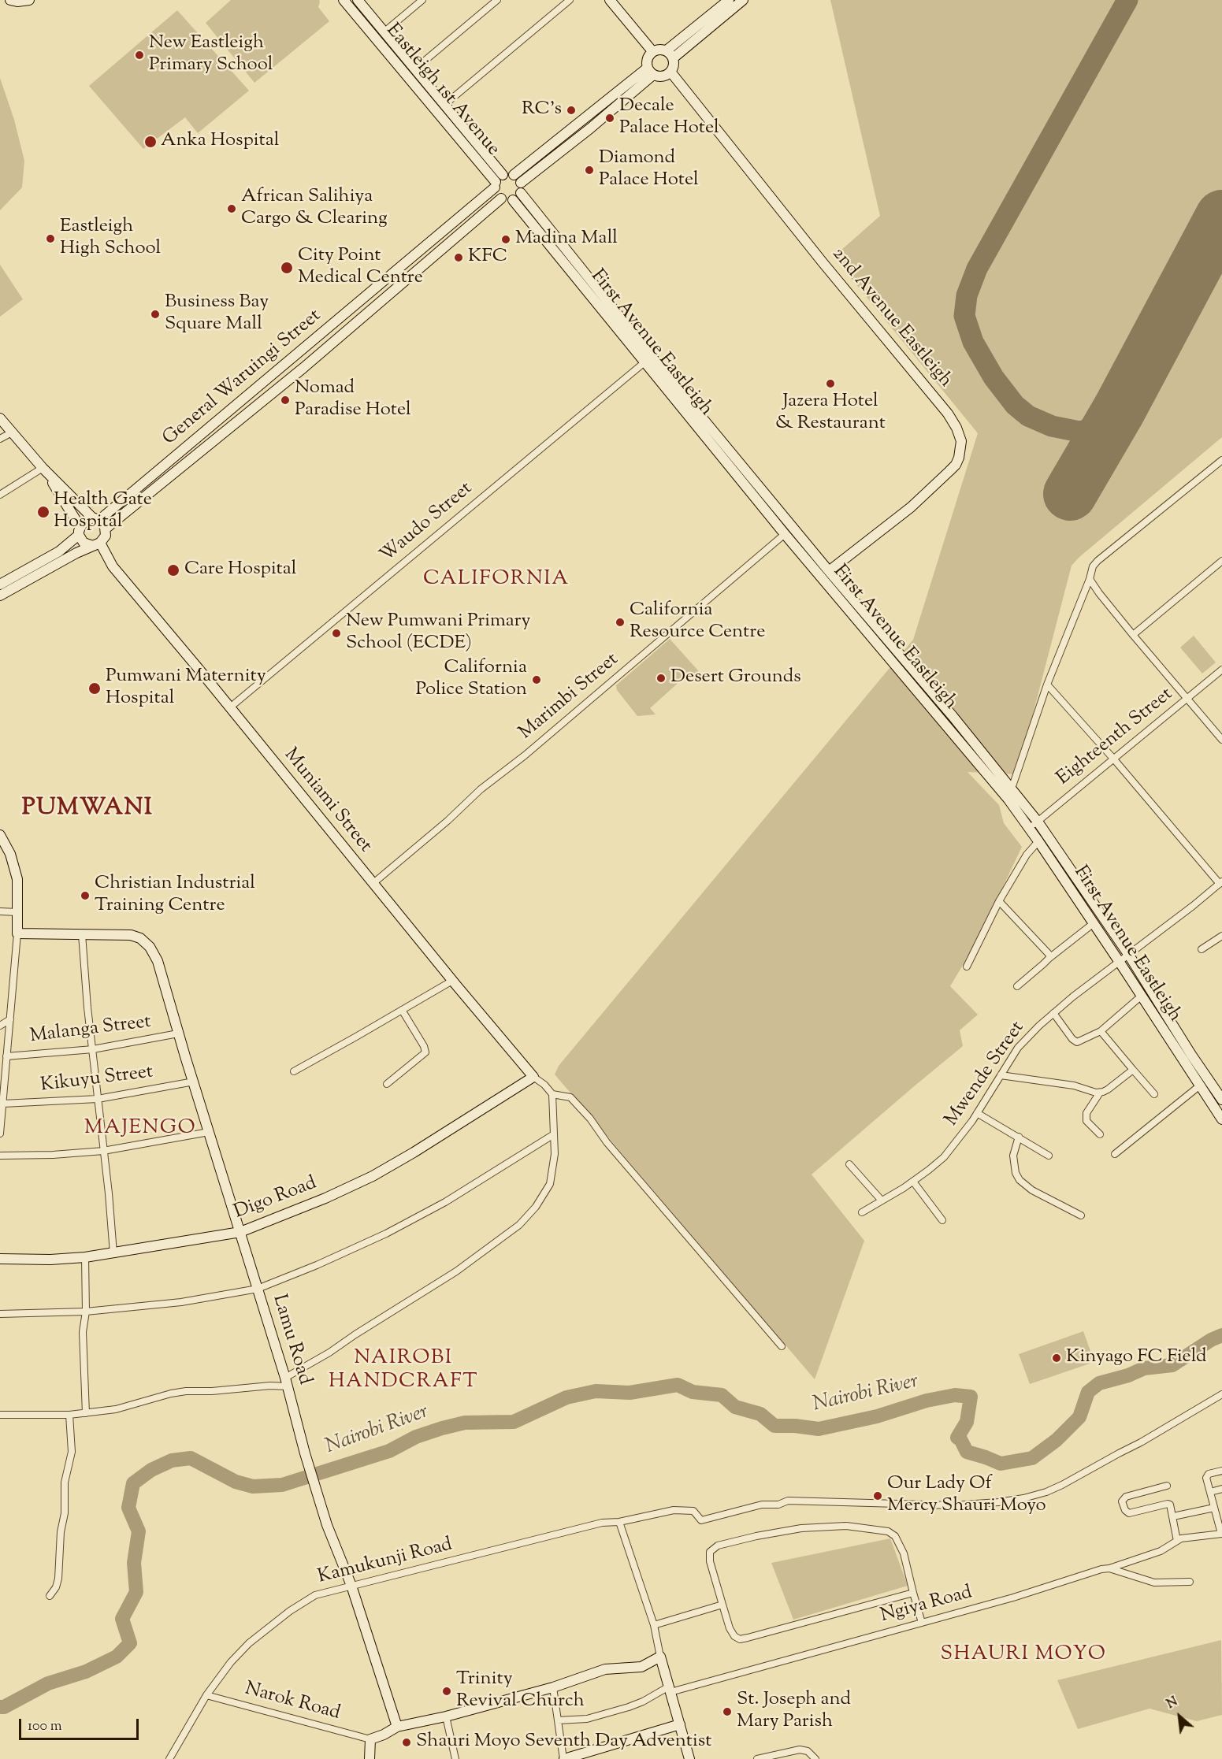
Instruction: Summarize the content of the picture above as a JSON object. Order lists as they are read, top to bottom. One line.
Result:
{"streets":{"main road":["Eastleigh 1st Avenue","2nd Avenue Eastleigh","First Avenue Eastleigh","General Waruingi Street","Muniami Street","Digo Road","Lamu Road"],"street":["Waudo Street","Marimbi Street","Eighteenth Street","Malanga Street","Mwende Street","Kikuyu Street","Kamukunji Road","Ngiya Road","Narok Road"]},"crossings":[["Eastleigh 1st Avenue","First Avenue Eastleigh"],["Eastleigh 1st Avenue","General Waruingi Street"],["2nd Avenue Eastleigh","First Avenue Eastleigh"],["First Avenue Eastleigh","General Waruingi Street"],["First Avenue Eastleigh","Waudo Street"],["First Avenue Eastleigh","Marimbi Street"],["First Avenue Eastleigh","Eighteenth Street"],["First Avenue Eastleigh","Mwende Street"],["General Waruingi Street","Muniami Street"],["Waudo Street","Muniami Street"],["Marimbi Street","Muniami Street"],["Muniami Street","Digo Road"],["Malanga Street","Lamu Road"],["Kikuyu Street","Lamu Road"],["Digo Road","Lamu Road"],["Lamu Road","Kamukunji Road"],["Kamukunji Road","Narok Road"]],"districts":["CALIFORNIA","PUMWANI","MAJENGO","NAIROBI HANDCRAFT","SHAURI MOYO"],"water":["Nairobi River"],"places":["New Eastleigh Primary School","RC's","Decale Palace Hotel","Anka Hospital","Diamond Palace Hotel","African Salihiya Cargo & Clearing","Eastleigh High School","Madina Mall","KFC","City Point Medical Centre","Business Bay Square Mall","Jazera Hotel & Restaurant","Nomad Paradise Hotel","Health Gate Hospital","Care Hospital","California Resource Centre","New Pumwani Primary School (ECDE)","Desert Grounds","California Police Station","Pumwani Maternity Hospital","Christian Industrial Training Centre","Kinyago FC Field","Our Lady Of Mercy Shauri Moyo","Trinity Revival Church","St. Joseph and Mary Parish","Shauri Moyo Seventh Day Adventist"],"scale_bar":"100 m","north":"top left"}
